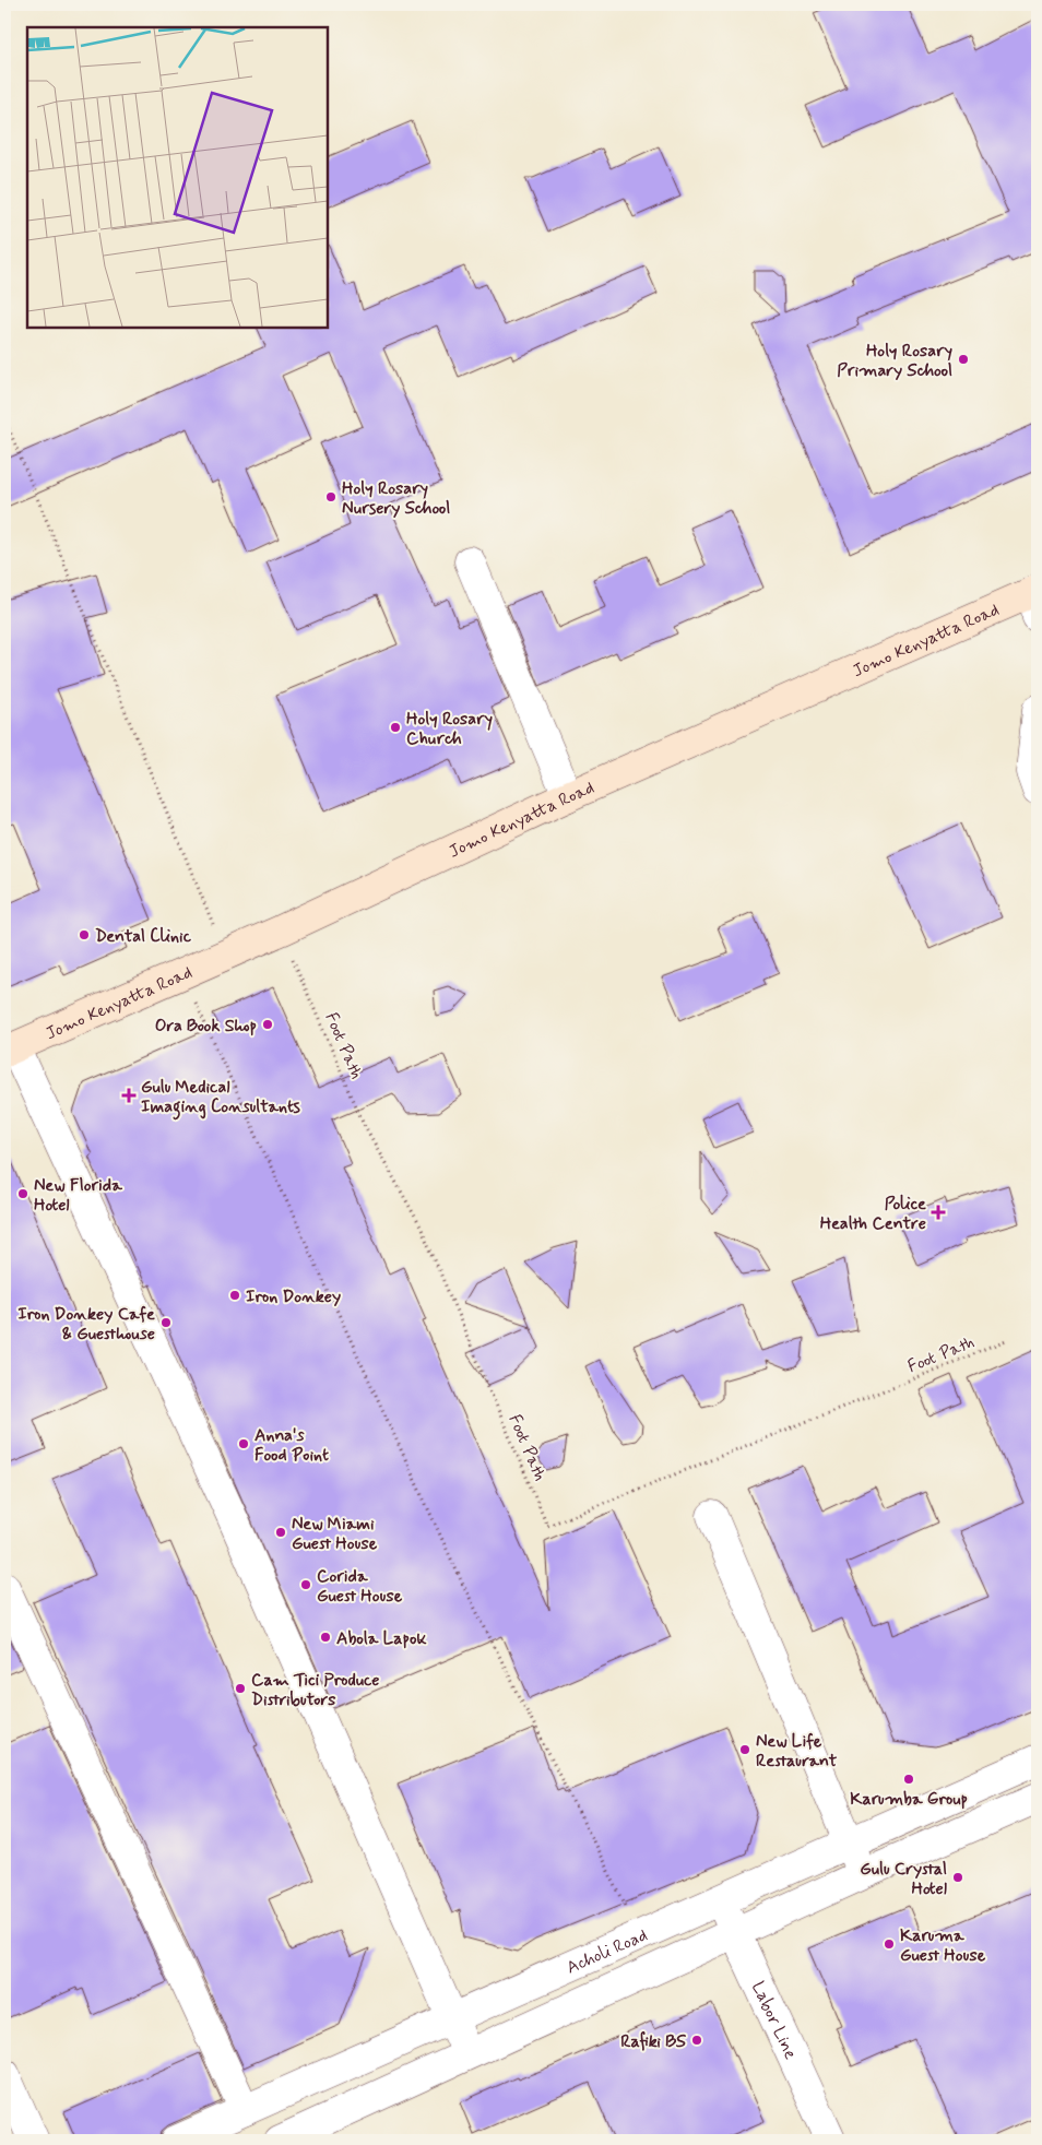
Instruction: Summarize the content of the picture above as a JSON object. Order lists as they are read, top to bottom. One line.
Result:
{"streets":{"main road":["Jomo Kenyatta Road"],"street":["Acholi Road","Labor Line"],"path":["Foot Path"]},"crossings":[["Jomo Kenyatta Road","Foot Path"],["Acholi Road","Labor Line"]],"places":{"other":["Holy Rosary Primary School","Holy Rosary Nursery School","Holy Rosary Church","Dental Clinic","Ora Book Shop","New Florida Hotel","Iron Donkey","Iron Donkey Cafe & Guesthouse","Anna's Food Point","New Miami Guest House","Corida Guest House","Abola Lapok","Cam Tici Produce Distributors","New Life Restaurant","Karumba Group","Gulu Crystal Hotel","Karuma Guest House","Rafiki BS"],"health":["Gulu Medical Imaging Consultants","Police Health Centre"]}}
